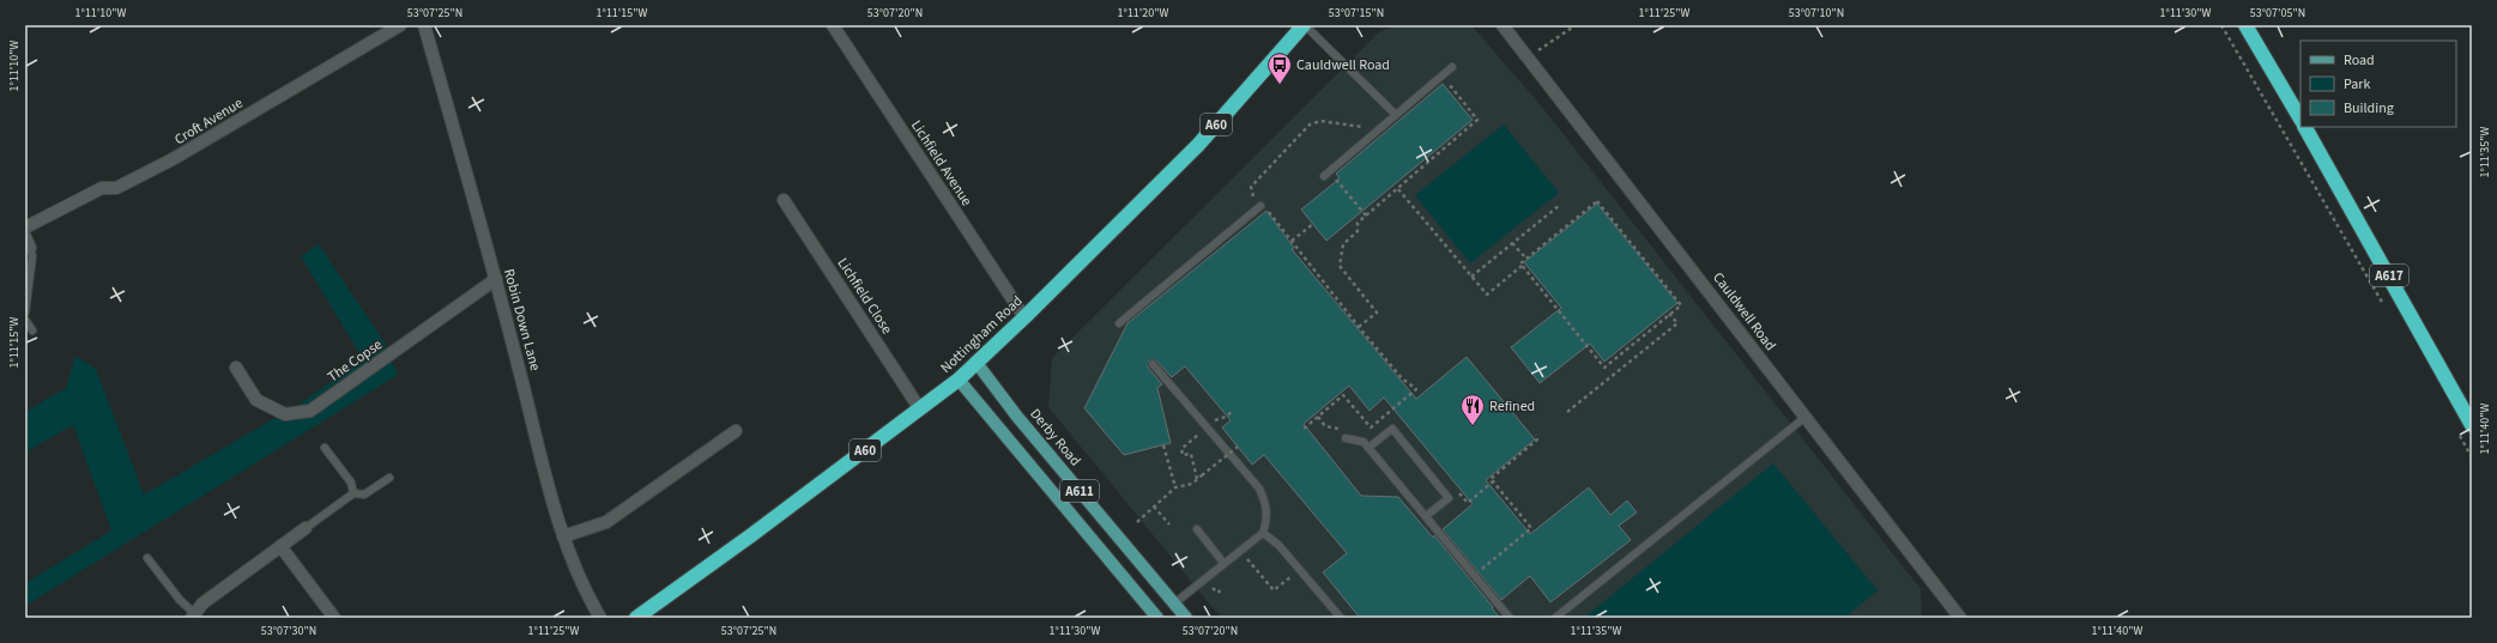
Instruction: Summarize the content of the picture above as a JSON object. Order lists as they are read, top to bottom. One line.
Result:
{"streets":{"highway":["A60","A617","Nottingham Road"],"main road":["Derby Road","A611"],"street":["Croft Avenue","Lichfield Avenue","Lichfield Close","Cauldwell Road","Robin Down Lane","The Copse"]},"crossings":[["Lichfield Avenue","Nottingham Road"],["Lichfield Close","Nottingham Road"],["Robin Down Lane","The Copse"],["Nottingham Road","Derby Road"],["Nottingham Road","A611"]],"places":{"bus stop":["Cauldwell Road"],"restaurant":["Refined"]},"legend":["Road","Park","Building"],"coordinates":["1°11'10\"W","53°07'25\"N","1°11'15\"W","53°07'20\"N","1°11'20\"W","53°07'15\"N","1°11'25\"W","53°07'10\"N","1°11'30\"W","53°07'05\"N","1°11'35\"W","1°11'40\"W","53°07'30\"N"]}
